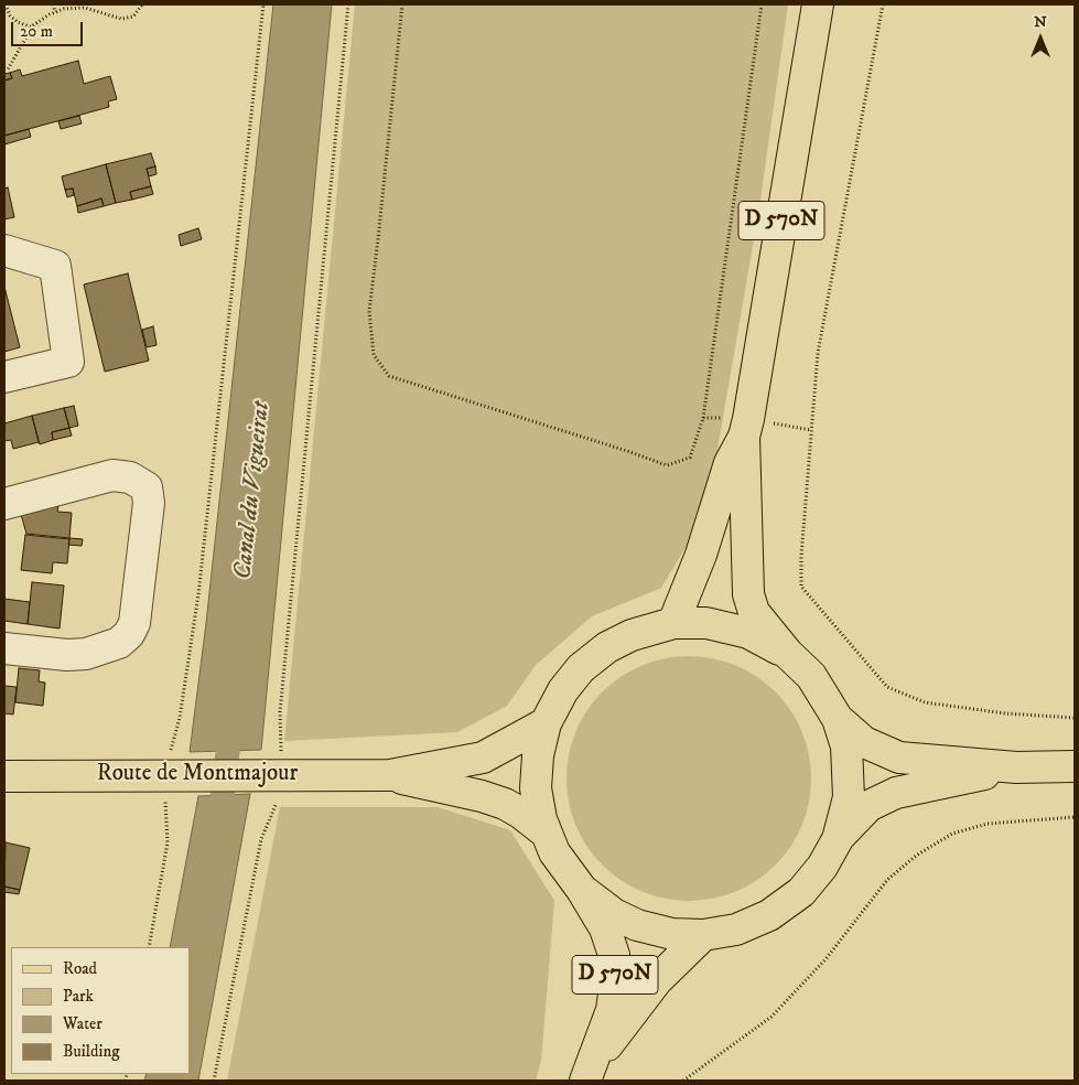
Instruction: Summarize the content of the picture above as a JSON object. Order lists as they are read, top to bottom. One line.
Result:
{"streets":{"main road":["D 570N","Route de Montmajour"]},"water":["Canal du Vigueirat"],"legend":["Road","Park","Water","Building"],"scale_bar":"20 m","north":"top"}
